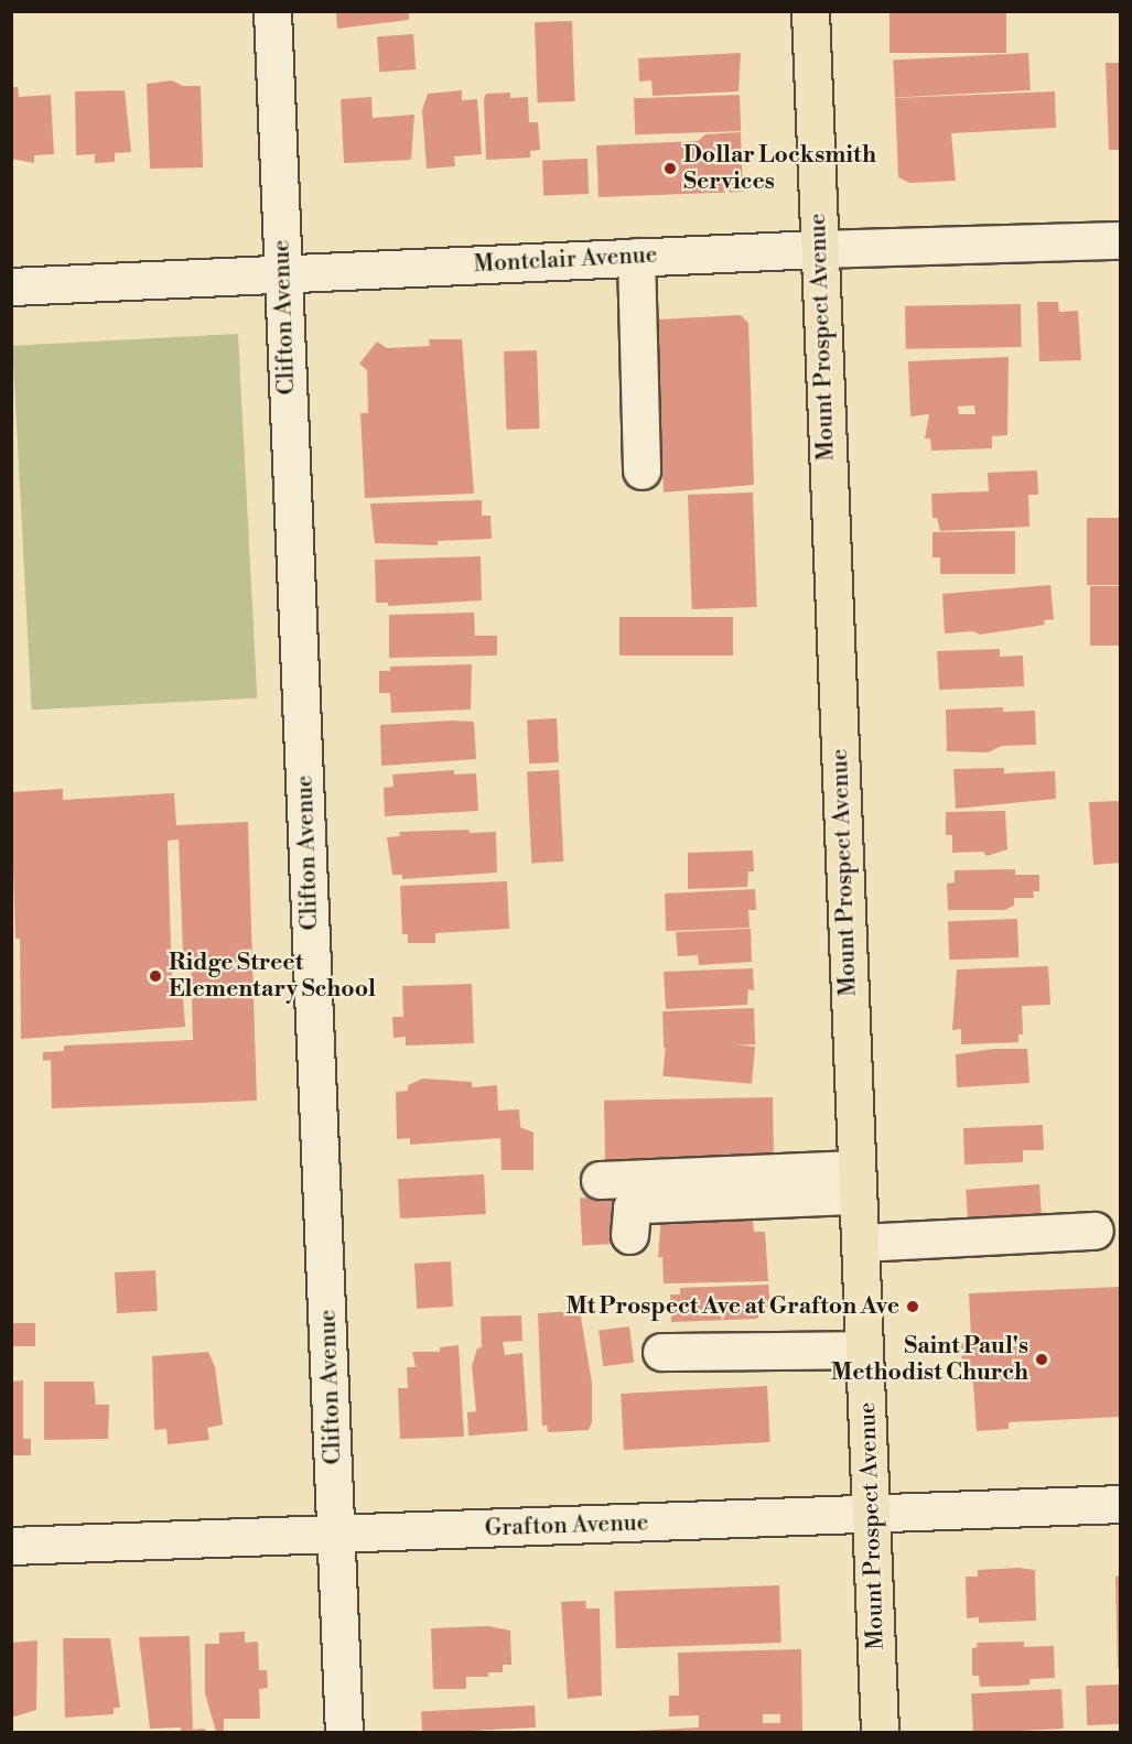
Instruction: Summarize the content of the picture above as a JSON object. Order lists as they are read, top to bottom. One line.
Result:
{"streets":{"main road":["Mount Prospect Avenue"],"street":["Montclair Avenue","Clifton Avenue","Grafton Avenue"]},"crossings":[["Montclair Avenue","Clifton Avenue"],["Montclair Avenue","Mount Prospect Avenue"],["Clifton Avenue","Grafton Avenue"],["Mount Prospect Avenue","Grafton Avenue"]],"places":["Dollar Locksmith Services","Ridge Street Elementary School","Mt Prospect Ave at Grafton Ave","Saint Paul's Methodist Church"]}
